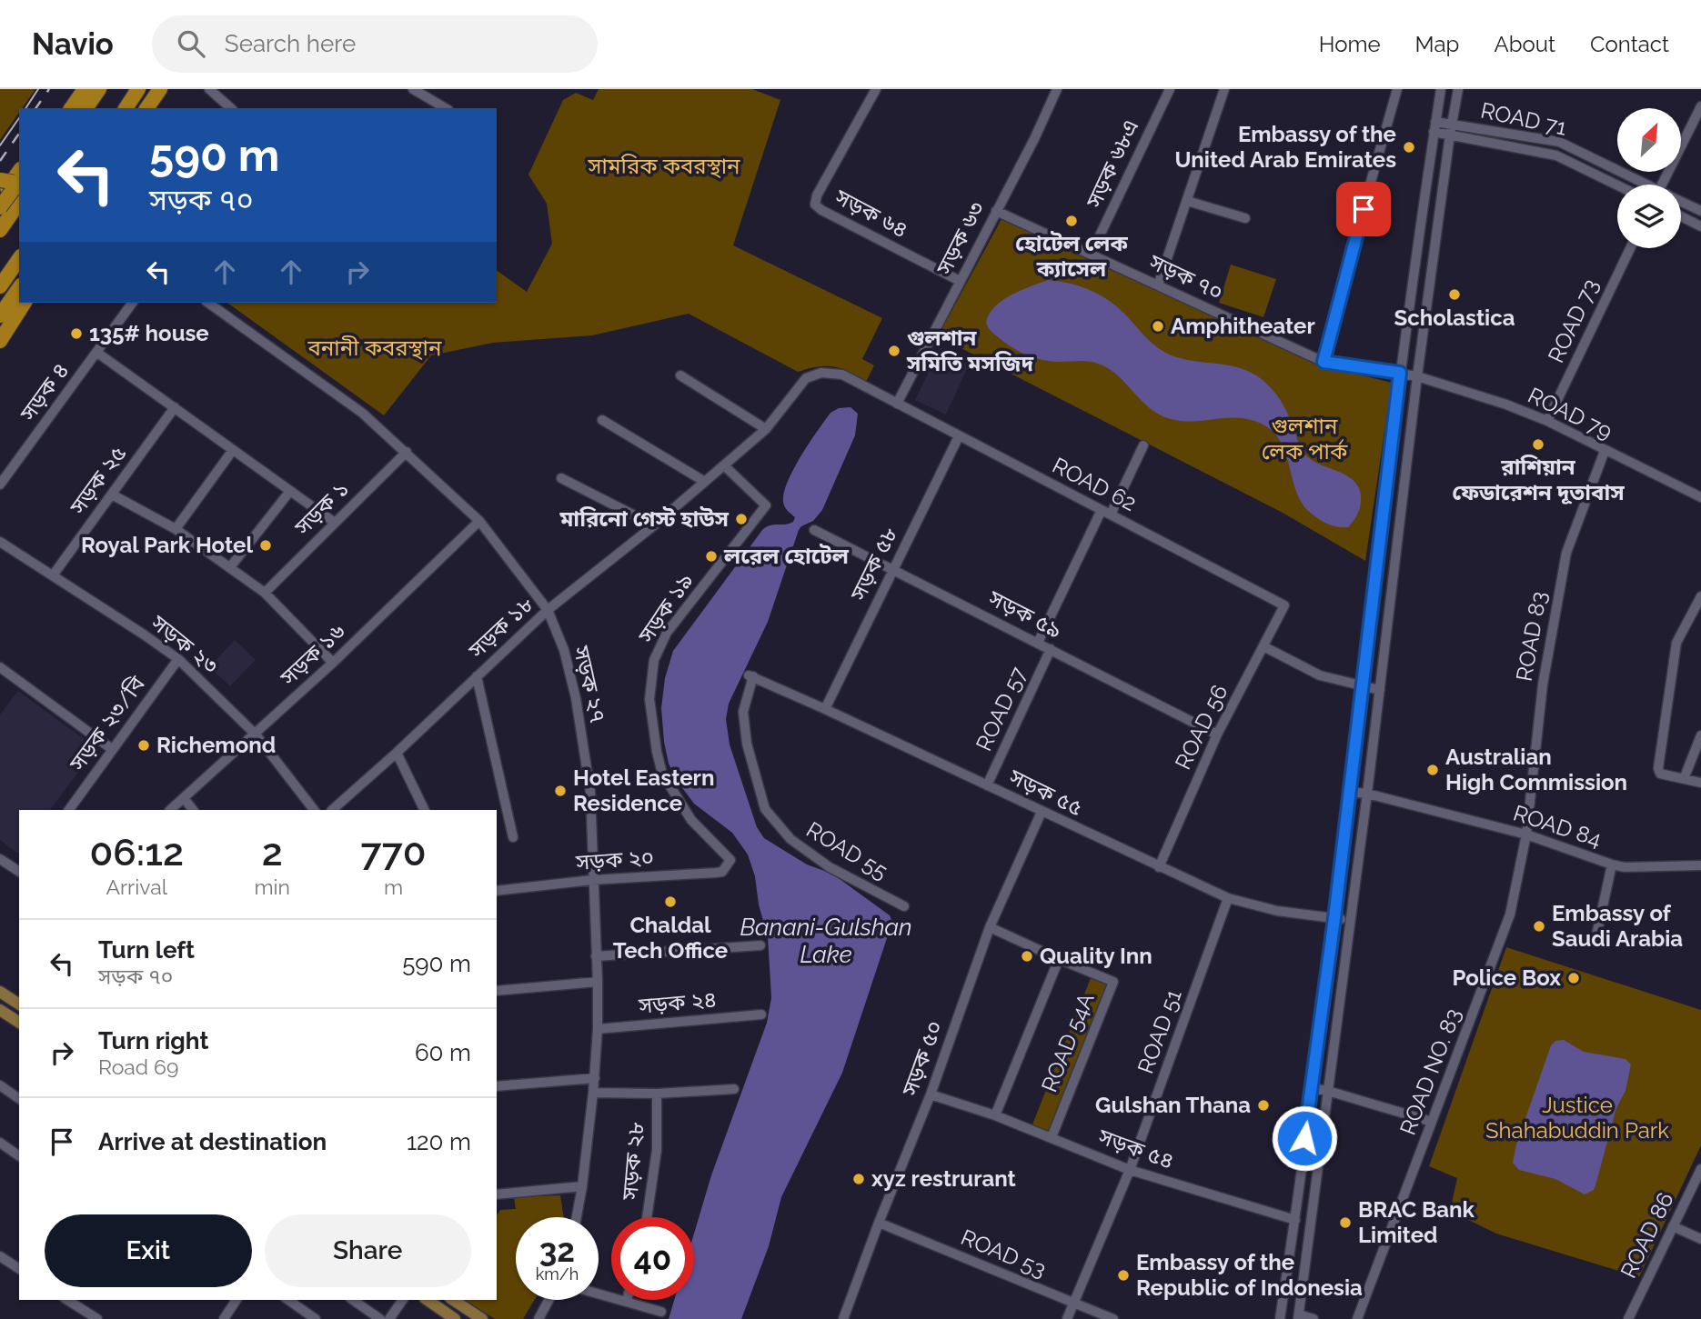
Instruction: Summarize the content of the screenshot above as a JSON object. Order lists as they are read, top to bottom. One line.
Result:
{"streets":{"street":["ROAD 71","সড়ক ৬৮এ","সড়ক ৬৪","সড়ক ৬৩","সড়ক ৭০","ROAD 73","সড়ক ৪","ROAD 79","সড়ক ২৫","ROAD 62","সড়ক ১","সড়ক ৫৮","সড়ক ১৯","সড়ক ৫৯","সড়ক ১৮","ROAD 83","সড়ক ২৩","সড়ক ১৬","সড়ক ২৭","ROAD 57","সড়ক ২৩/বি","ROAD 56","সড়ক ৫৫","ROAD 84","ROAD 55","সড়ক ২০","সড়ক ২৪","ROAD 51","ROAD 54A","সড়ক ৫০","ROAD NO. 83","সড়ক ৫৪","সড়ক ২৮","ROAD 86","ROAD 53"]},"crossings":[["সড়ক ৬৮এ","সড়ক ৭০"],["সড়ক ৬৪","সড়ক ৬৩"],["সড়ক ৬৩","সড়ক ৭০"],["সড়ক ৬৩","ROAD 62"],["সড়ক ৭০","ROAD 79"],["ROAD 73","ROAD 79"],["ROAD 79","ROAD 83"],["সড়ক ২৫","সড়ক ২৩"],["ROAD 62","সড়ক ৫৮"],["ROAD 62","সড়ক ১৮"],["ROAD 62","ROAD 56"],["সড়ক ১","সড়ক ২৭"],["সড়ক ৫৮","সড়ক ৫৯"],["সড়ক ৫৮","সড়ক ৫৫"],["সড়ক ১৯","সড়ক ১৮"],["সড়ক ১৯","সড়ক ২০"],["সড়ক ৫৯","ROAD 57"],["সড়ক ৫৯","ROAD 56"],["সড়ক ১৮","সড়ক ২৭"],["ROAD 83","ROAD 84"],["ROAD 83","ROAD NO. 83"],["সড়ক ২৩","সড়ক ১৬"],["সড়ক ২৩","সড়ক ২৩/বি"],["সড়ক ১৬","সড়ক ২৭"],["সড়ক ২৭","সড়ক ২০"],["সড়ক ২৭","সড়ক ২৪"],["সড়ক ২৭","সড়ক ২৮"],["ROAD 57","সড়ক ৫৫"],["ROAD 56","সড়ক ৫৫"],["সড়ক ৫৫","ROAD 55"],["সড়ক ৫৫","ROAD 51"],["সড়ক ৫৫","সড়ক ৫০"],["ROAD 84","ROAD NO. 83"],["ROAD 51","সড়ক ৫৪"],["ROAD 51","ROAD 53"],["ROAD 54A","সড়ক ৫০"],["ROAD 54A","সড়ক ৫৪"],["সড়ক ৫০","সড়ক ৫৪"],["সড়ক ৫০","ROAD 53"]],"water":["Banani-Gulshan Lake"],"parks":["সামরিক কবরস্থান","বনানী কবরস্থান","গুলশান লেক পার্ক","Justice Shahabuddin Park"],"places":["Embassy of the United Arab Emirates","হোটেল লেক ক্যাসেল","Scholastica","Amphitheater","135# house","গুলশান সমিতি মসজিদ","রাশিয়ান ফেডারেশন দূতাবাস","মারিনো গেস্ট হাউস","Royal Park Hotel","লরেল হোটেল","Richemond","Australian High Commission","Hotel Eastern Residence","Chaldal Tech Office","Embassy of Saudi Arabia","Quality Inn","Police Box","Gulshan Thana","xyz restrurant","BRAC Bank Limited","Embassy of the Republic of Indonesia"],"north":"top right","page":{"header":"Navio","search":"Search here","nav":["Home","Map","About","Contact"],"turn":["590 m","সড়ক ৭০"],"eta":["06:12","Arrival","2","min","770","m"],"list":[{"name":"Turn left","note":"সড়ক ৭০","value":"590 m"},{"name":"Turn right","note":"Road 69","value":"60 m"},{"name":"Arrive at destination","value":"120 m"}],"buttons":["Exit","Share"],"speed":"32 km/h","limit":"40"}}
